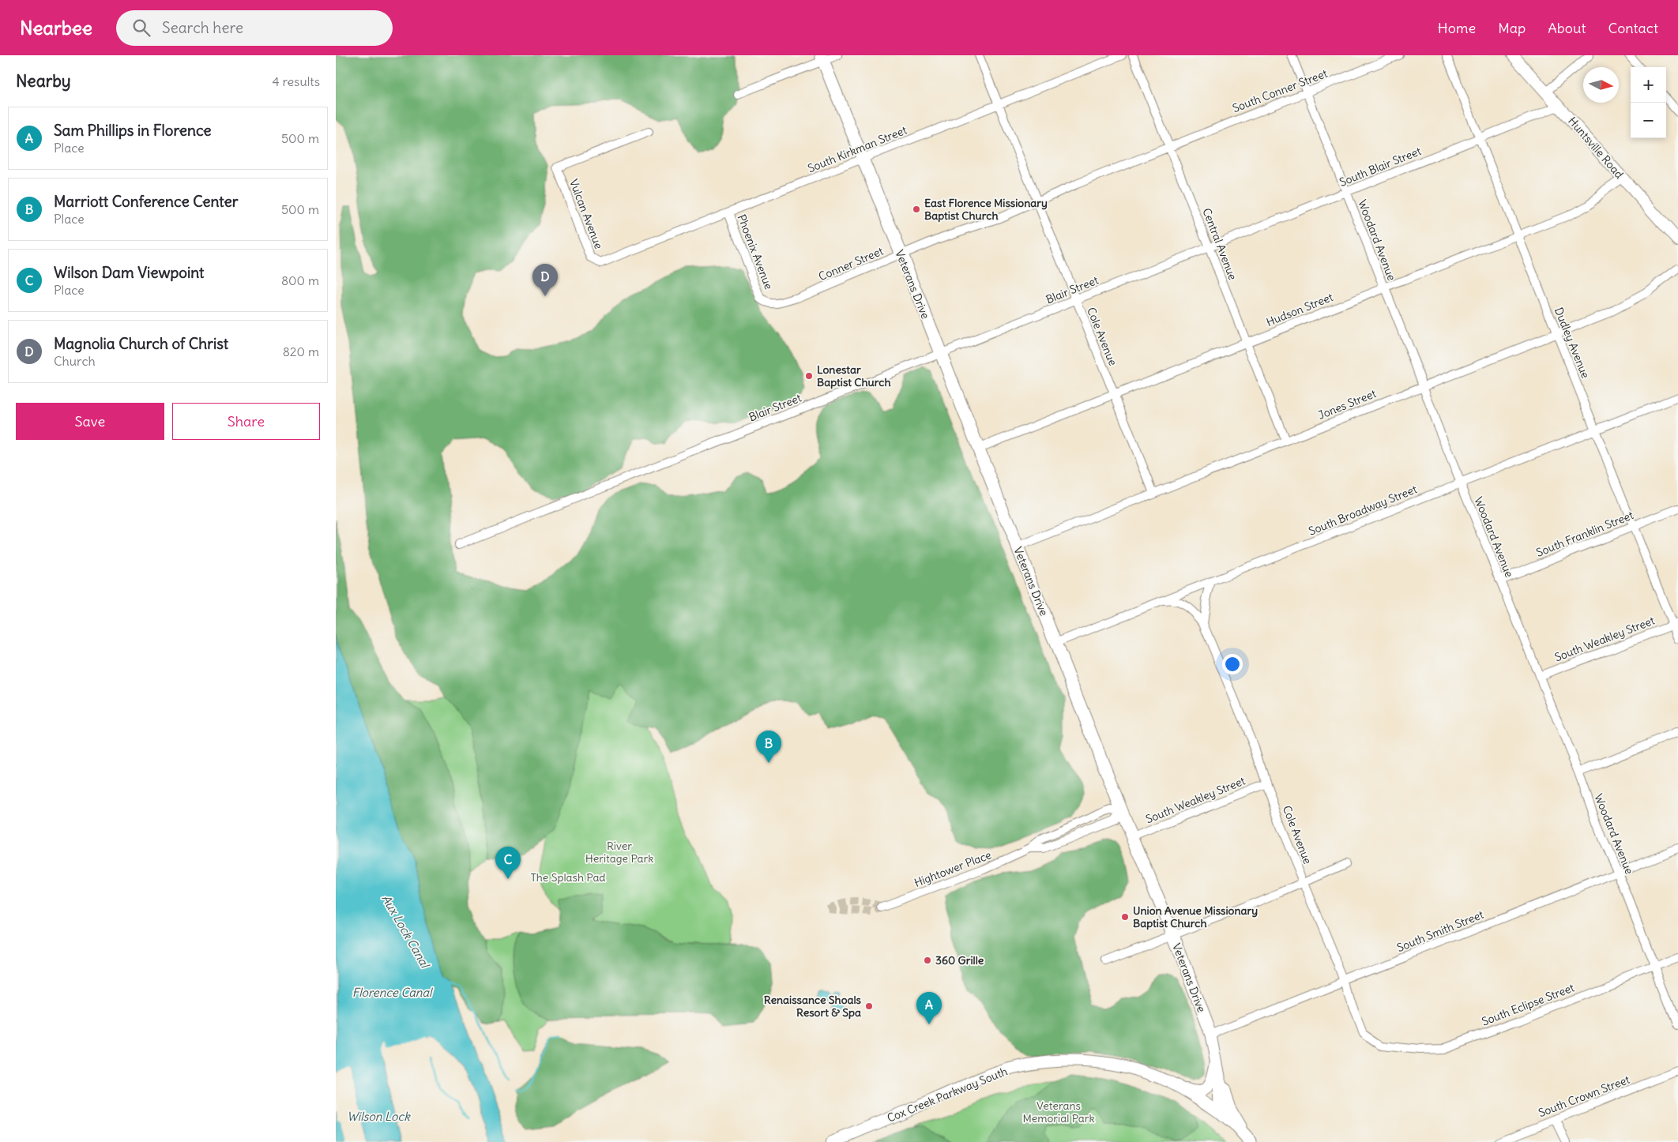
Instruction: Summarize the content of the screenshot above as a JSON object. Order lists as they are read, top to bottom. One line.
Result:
{"streets":{"main road":["Huntsville Road","Veterans Drive","Cox Creek Parkway South"],"street":["South Conner Street","South Kirkman Street","South Blair Street","Vulcan Avenue","Woodard Avenue","Central Avenue","Phoenix Avenue","Conner Street","Blair Street","Hudson Street","Cole Avenue","Dudley Avenue","Jones Street","South Broadway Street","South Franklin Street","South Weakley Street","Hightower Place","South Smith Street","South Eclipse Street","South Crown Street"]},"crossings":[["South Conner Street","Woodard Avenue"],["South Conner Street","Central Avenue"],["South Conner Street","Conner Street"],["Huntsville Road","South Blair Street"],["Huntsville Road","Hudson Street"],["South Kirkman Street","Vulcan Avenue"],["South Kirkman Street","Phoenix Avenue"],["South Kirkman Street","Veterans Drive"],["South Kirkman Street","Cole Avenue"],["South Blair Street","Woodard Avenue"],["South Blair Street","Central Avenue"],["South Blair Street","Blair Street"],["South Blair Street","Dudley Avenue"],["Woodard Avenue","Hudson Street"],["Woodard Avenue","Jones Street"],["Woodard Avenue","South Broadway Street"],["Woodard Avenue","South Franklin Street"],["Woodard Avenue","South Weakley Street"],["Woodard Avenue","South Smith Street"],["Woodard Avenue","South Eclipse Street"],["Central Avenue","Conner Street"],["Central Avenue","Blair Street"],["Central Avenue","Hudson Street"],["Central Avenue","Jones Street"],["Phoenix Avenue","Conner Street"],["Conner Street","Veterans Drive"],["Conner Street","Cole Avenue"],["Veterans Drive","Blair Street"],["Veterans Drive","Hudson Street"],["Veterans Drive","Jones Street"],["Veterans Drive","South Broadway Street"],["Veterans Drive","South Weakley Street"],["Veterans Drive","Hightower Place"],["Veterans Drive","South Smith Street"],["Veterans Drive","Cox Creek Parkway South"],["Blair Street","Cole Avenue"],["Hudson Street","Cole Avenue"],["Hudson Street","Dudley Avenue"],["Cole Avenue","Jones Street"],["Cole Avenue","South Broadway Street"],["Cole Avenue","South Weakley Street"],["Cole Avenue","South Smith Street"],["Cole Avenue","South Eclipse Street"],["Dudley Avenue","Jones Street"],["Dudley Avenue","South Broadway Street"],["Dudley Avenue","South Franklin Street"],["Dudley Avenue","South Weakley Street"]],"water":["Aux Lock Canal","Florence Canal","Wilson Lock"],"parks":["River Heritage Park","The Splash Pad","Veterans Memorial Park"],"places":["East Florence Missionary Baptist Church","Lonestar Baptist Church","Union Avenue Missionary Baptist Church","360 Grille","Renaissance Shoals Resort & Spa"],"north":"right","page":{"header":"Nearbee","search":"Search here","nav":["Home","Map","About","Contact"],"heading":["Nearby","4 results"],"map_buttons":["+","−"],"list":[{"mark":"A","name":"Sam Phillips in Florence","note":"Place","value":"500 m"},{"mark":"B","name":"Marriott Conference Center","note":"Place","value":"500 m"},{"mark":"C","name":"Wilson Dam Viewpoint","note":"Place","value":"800 m"},{"mark":"D","name":"Magnolia Church of Christ","note":"Church","value":"820 m"}],"pins":["D","B","C","A"],"buttons":["Save","Share"]}}
